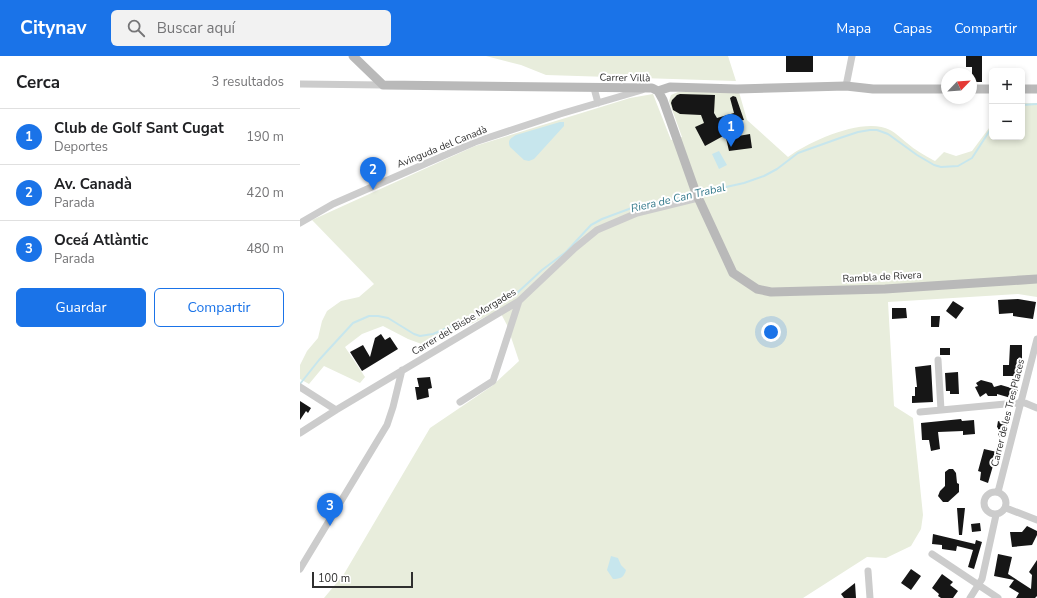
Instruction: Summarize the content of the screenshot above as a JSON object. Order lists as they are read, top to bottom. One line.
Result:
{"streets":{"street":["Carrer Villà","Avinguda del Canadà","Rambla de Rivera","Carrer del Bisbe Morgades","Carrer de les Tres Places"]},"crossings":[["Carrer Villà","Avinguda del Canadà"],["Rambla de Rivera","Carrer del Bisbe Morgades"]],"water":["Riera de Can Trabal"],"scale_bar":"100 m","north":"top right","page":{"header":"Citynav","search":"Buscar aquí","nav":["Mapa","Capas","Compartir"],"heading":["Cerca","3 resultados"],"map_buttons":["+","−"],"list":[{"mark":"1","name":"Club de Golf Sant Cugat","note":"Deportes","value":"190 m"},{"mark":"2","name":"Av. Canadà","note":"Parada","value":"420 m"},{"mark":"3","name":"Oceá Atlàntic","note":"Parada","value":"480 m"}],"pins":["1","2","3"],"buttons":["Guardar","Compartir"],"scale":"100 m"}}
